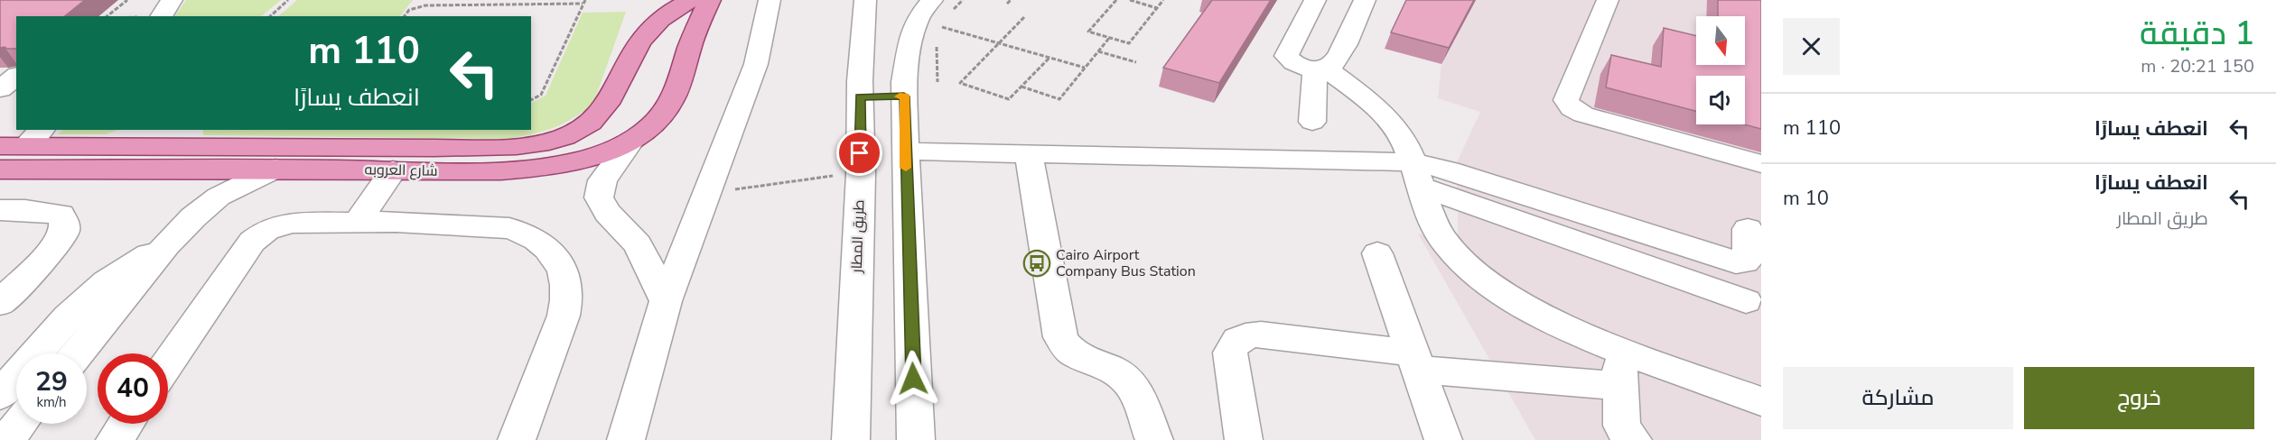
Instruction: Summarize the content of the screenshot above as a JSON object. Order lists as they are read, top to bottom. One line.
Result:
{"streets":{"main road":["شارع العروبه"],"street":["طريق المطار"]},"places":{"bus stop":["Cairo Airport Company Bus Station"]},"north":"bottom","page":{"heading":["1 دقيقة","150 m · 20:21"],"turn":["110 m","انعطف يسارًا"],"list":[{"name":"انعطف يسارًا","value":"110 m"},{"name":"انعطف يسارًا","note":"طريق المطار","value":"10 m"}],"speed":"29 km/h","limit":"40","buttons":["خروج","مشاركة"]}}
